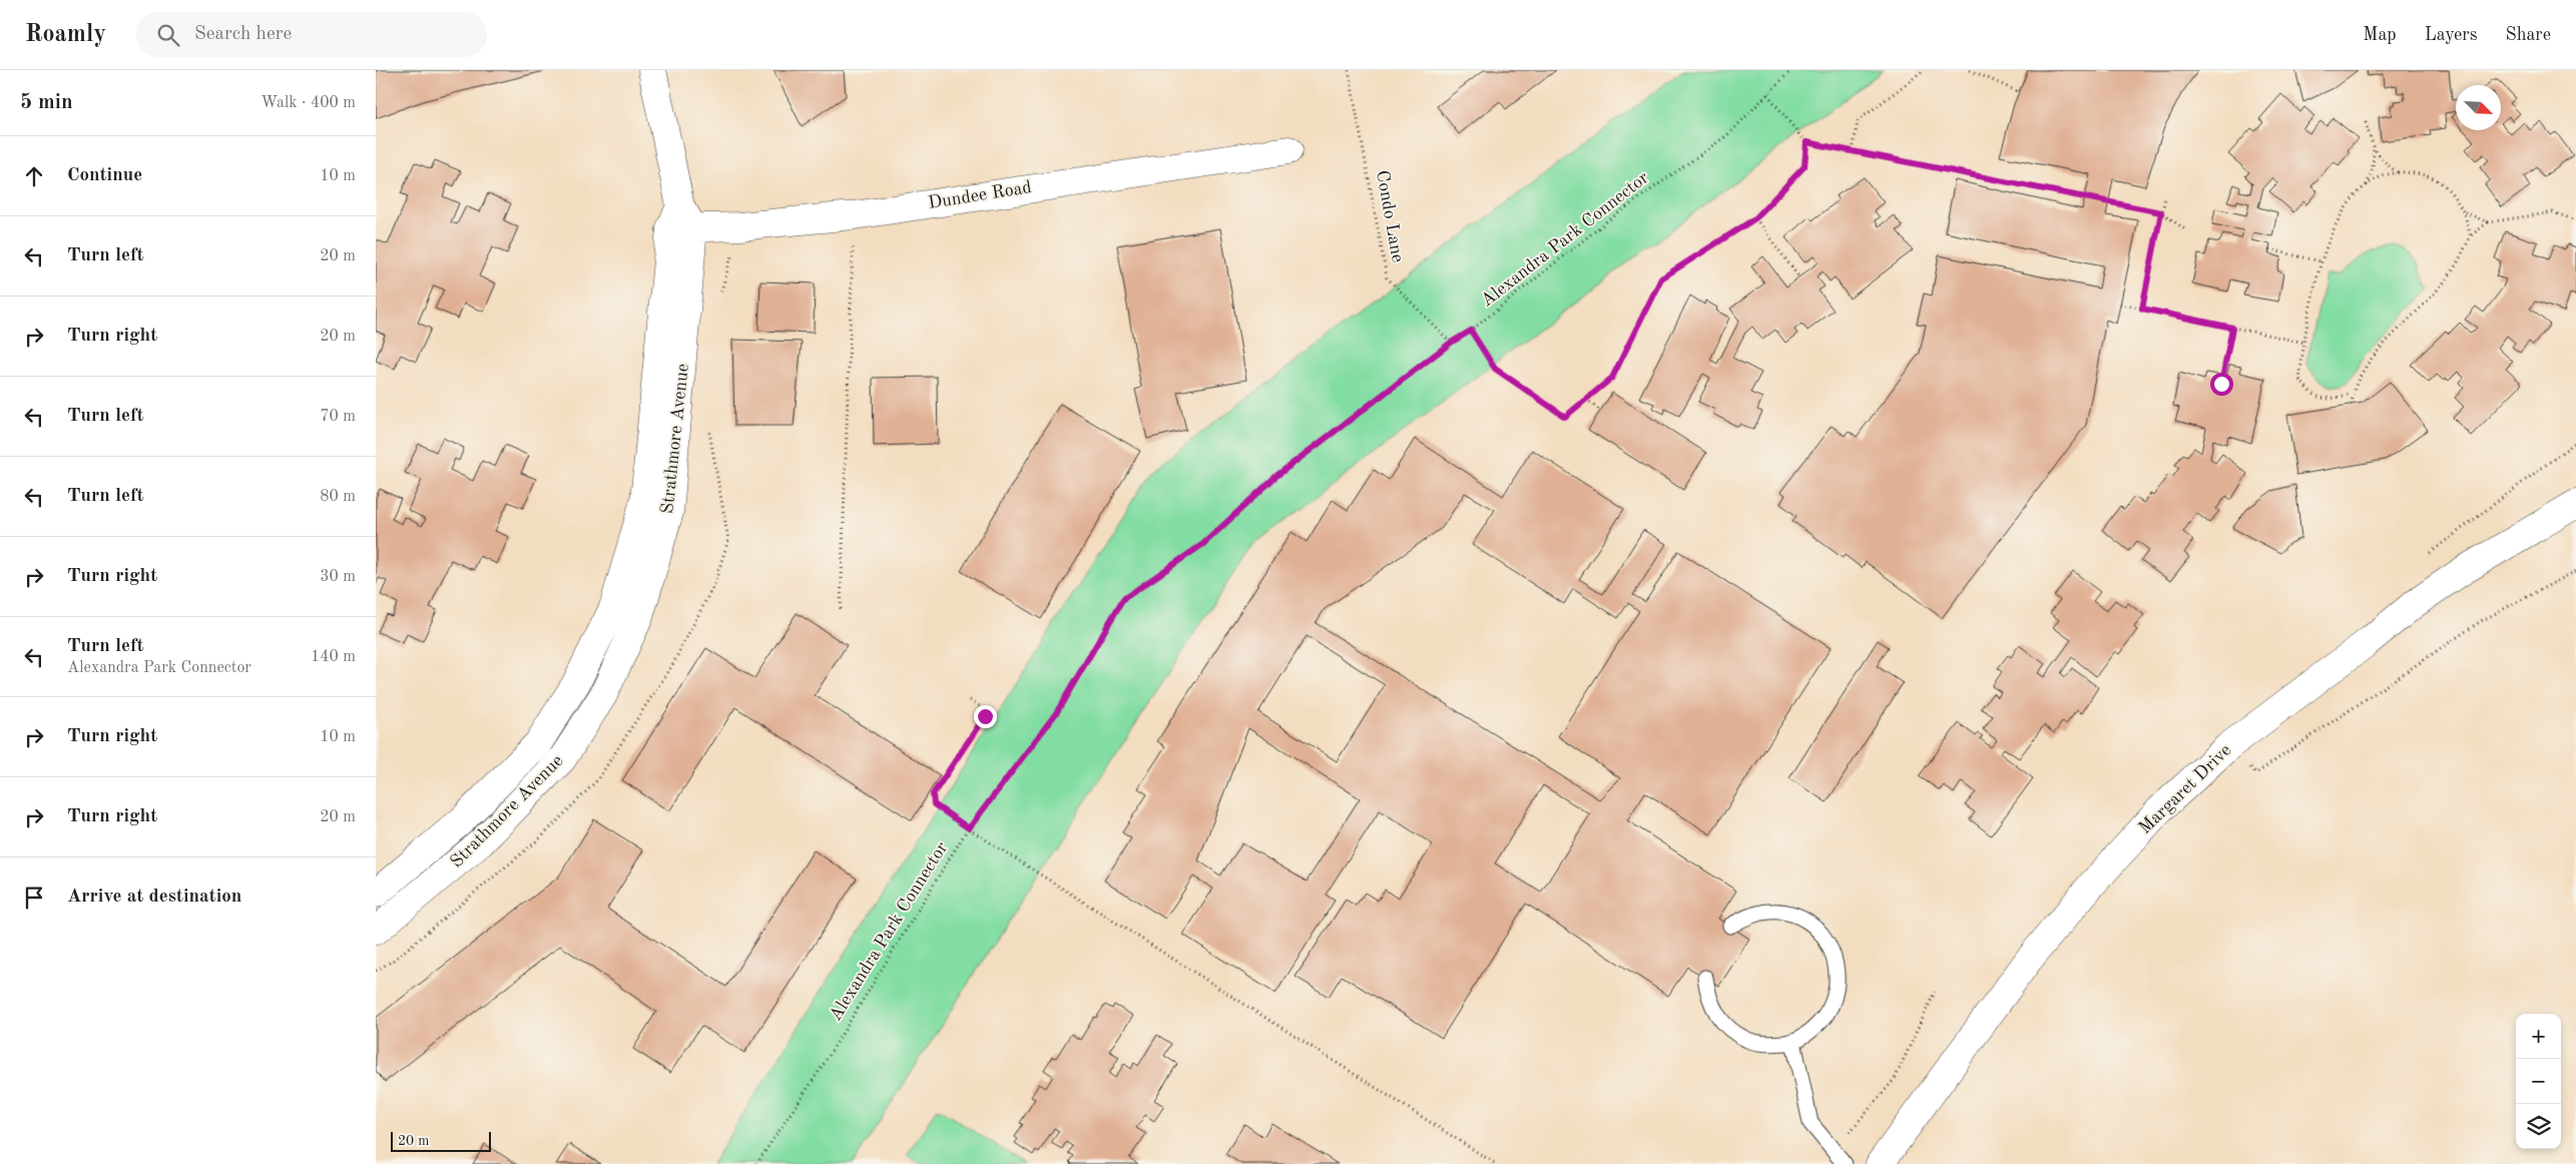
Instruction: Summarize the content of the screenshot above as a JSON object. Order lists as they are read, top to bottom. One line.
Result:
{"streets":{"street":["Dundee Road","Strathmore Avenue","Margaret Drive"],"path":["Condo Lane","Alexandra Park Connector"]},"crossings":[["Dundee Road","Strathmore Avenue"],["Condo Lane","Alexandra Park Connector"]],"scale_bar":"20 m","north":"bottom right","page":{"header":"Roamly","search":"Search here","nav":["Map","Layers","Share"],"heading":["5 min","Walk · 400 m"],"list":[["Continue","10 m"],["Turn left","20 m"],["Turn right","20 m"],["Turn left","70 m"],["Turn left","80 m"],["Turn right","30 m"],["Turn left","Alexandra Park Connector","140 m"],["Turn right","10 m"],["Turn right","20 m"],"Arrive at destination"],"map_buttons":["+","−"],"scale":"20 m"}}
